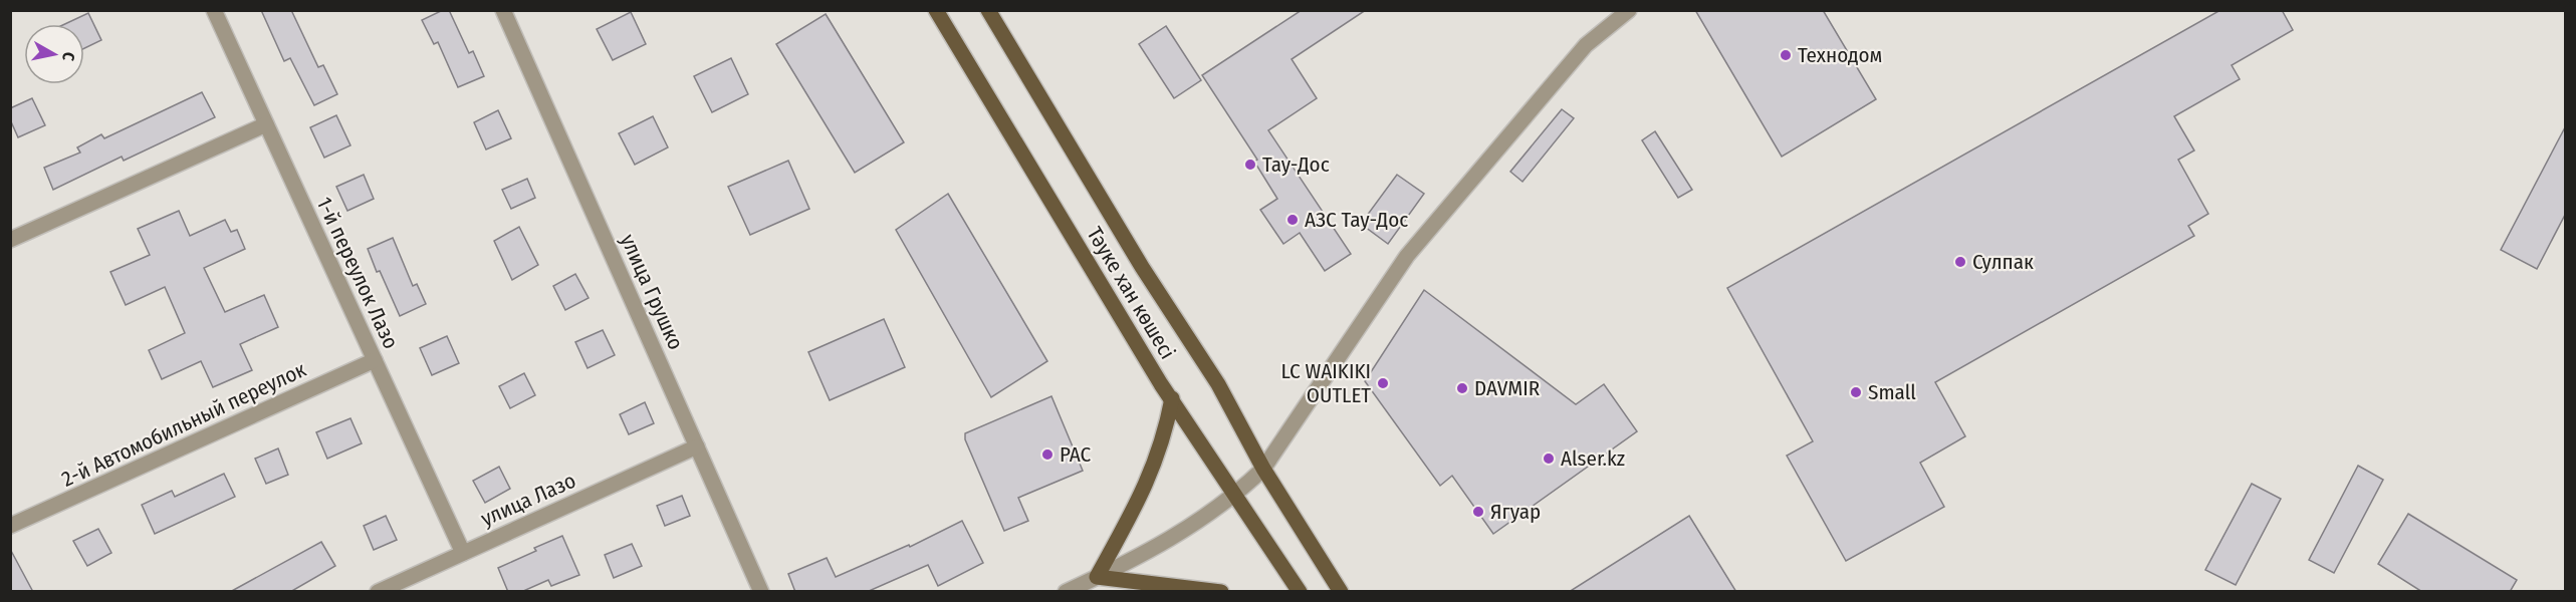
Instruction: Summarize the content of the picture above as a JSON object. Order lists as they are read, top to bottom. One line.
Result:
{"streets":{"main road":["Тәуке хан көшесі"],"street":["1-й переулок Лазо","улица Грушко","2-й Автомобильный переулок","улица Лазо"]},"crossings":[["1-й переулок Лазо","2-й Автомобильный переулок"],["1-й переулок Лазо","улица Лазо"],["улица Грушко","улица Лазо"]],"places":["Технодом","Тау-Дос","АЗС Тау-Дос","Сулпак","LC WAIKIKI OUTLET","DAVMIR","Small","РАС","Alser.kz","Ягуар"],"north":"right"}
